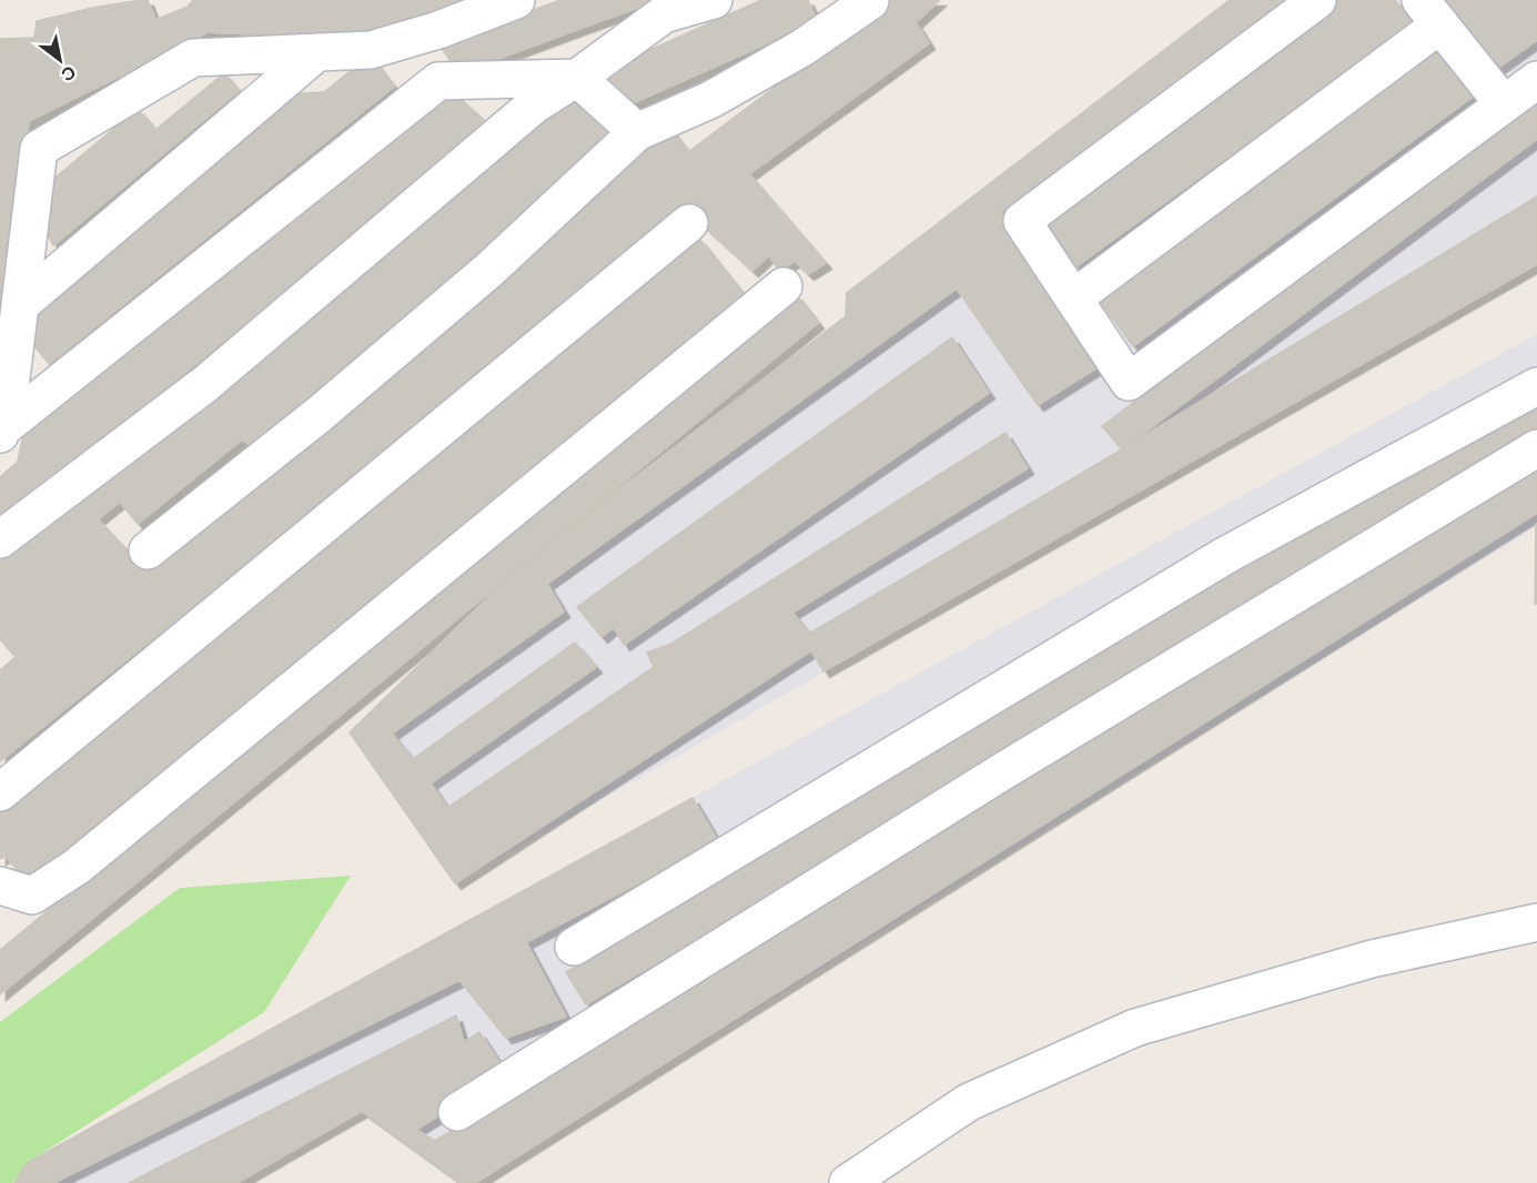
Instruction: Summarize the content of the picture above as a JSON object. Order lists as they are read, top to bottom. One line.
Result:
{"north":"bottom right"}
